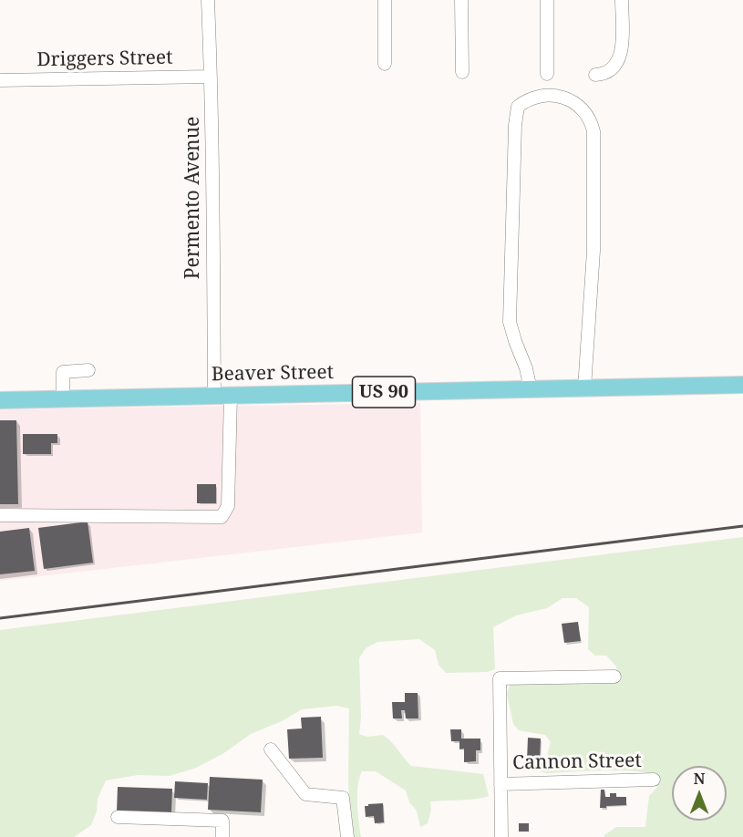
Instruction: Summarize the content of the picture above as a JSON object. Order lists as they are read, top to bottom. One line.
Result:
{"streets":{"main road":["Beaver Street","US 90"],"street":["Driggers Street","Permento Avenue","Cannon Street"]},"crossings":[["Driggers Street","Permento Avenue"],["Permento Avenue","Beaver Street"]],"north":"top"}
